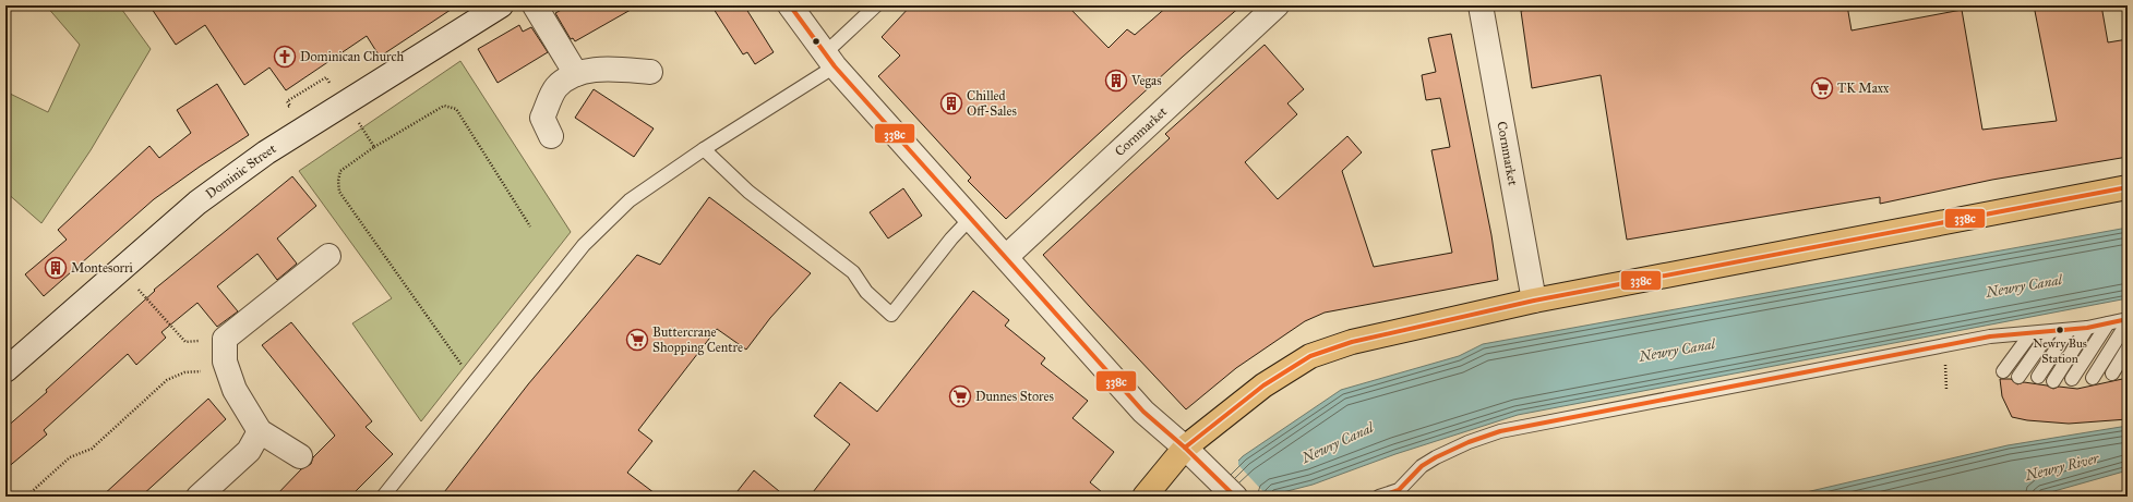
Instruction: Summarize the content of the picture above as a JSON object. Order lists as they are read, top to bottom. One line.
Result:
{"streets":{"street":["Cornmarket","Dominic Street"]},"water":["Newry Canal","Newry River"],"places":{"church":["Dominican Church"],"building":["Vegas","Chilled Off-Sales","Montesorri"],"supermarket":["TK Maxx","Buttercrane Shopping Centre","Dunnes Stores"],"other":["Newry Bus Station"]},"lines":["transit line 338c"]}
